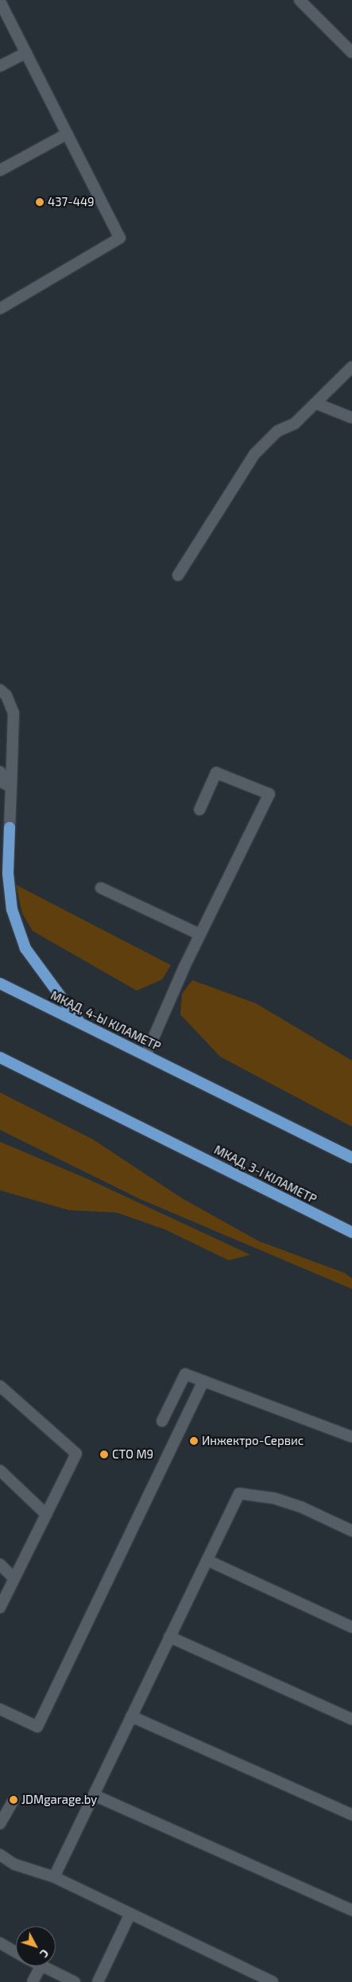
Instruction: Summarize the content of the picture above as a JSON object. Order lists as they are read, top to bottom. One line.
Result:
{"streets":{"highway":["МКАД, 4-Ы КІЛАМЕТР","МКАД, 3-І КІЛАМЕТР"]},"places":["437-449","Инжектро-Сервис","СТО М9","JDMgarage.by"],"north":"bottom right"}
